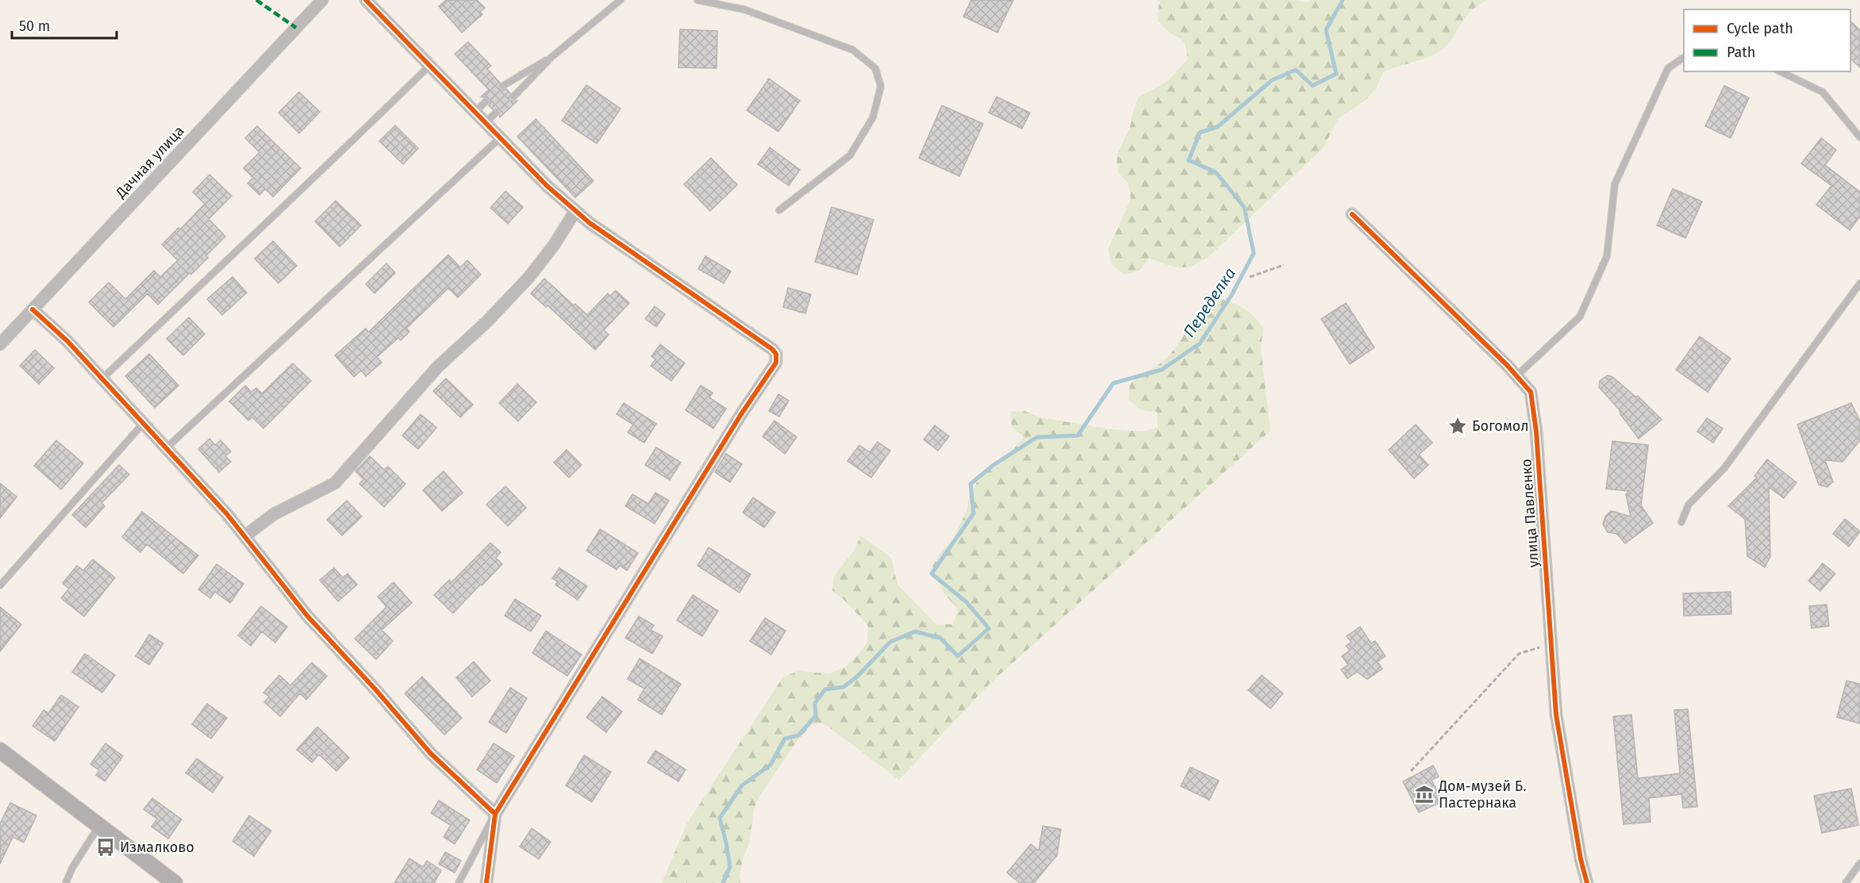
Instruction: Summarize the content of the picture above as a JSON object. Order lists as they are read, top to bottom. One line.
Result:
{"streets":{"street":["Дачная улица","улица Павленко"]},"water":["Переделка"],"places":{"place":["Богомол"],"museum":["Дом-музей Б. Пастернака"],"bus stop":["Измалково"]},"legend":["Cycle path","Path"],"scale_bar":"50 m"}
